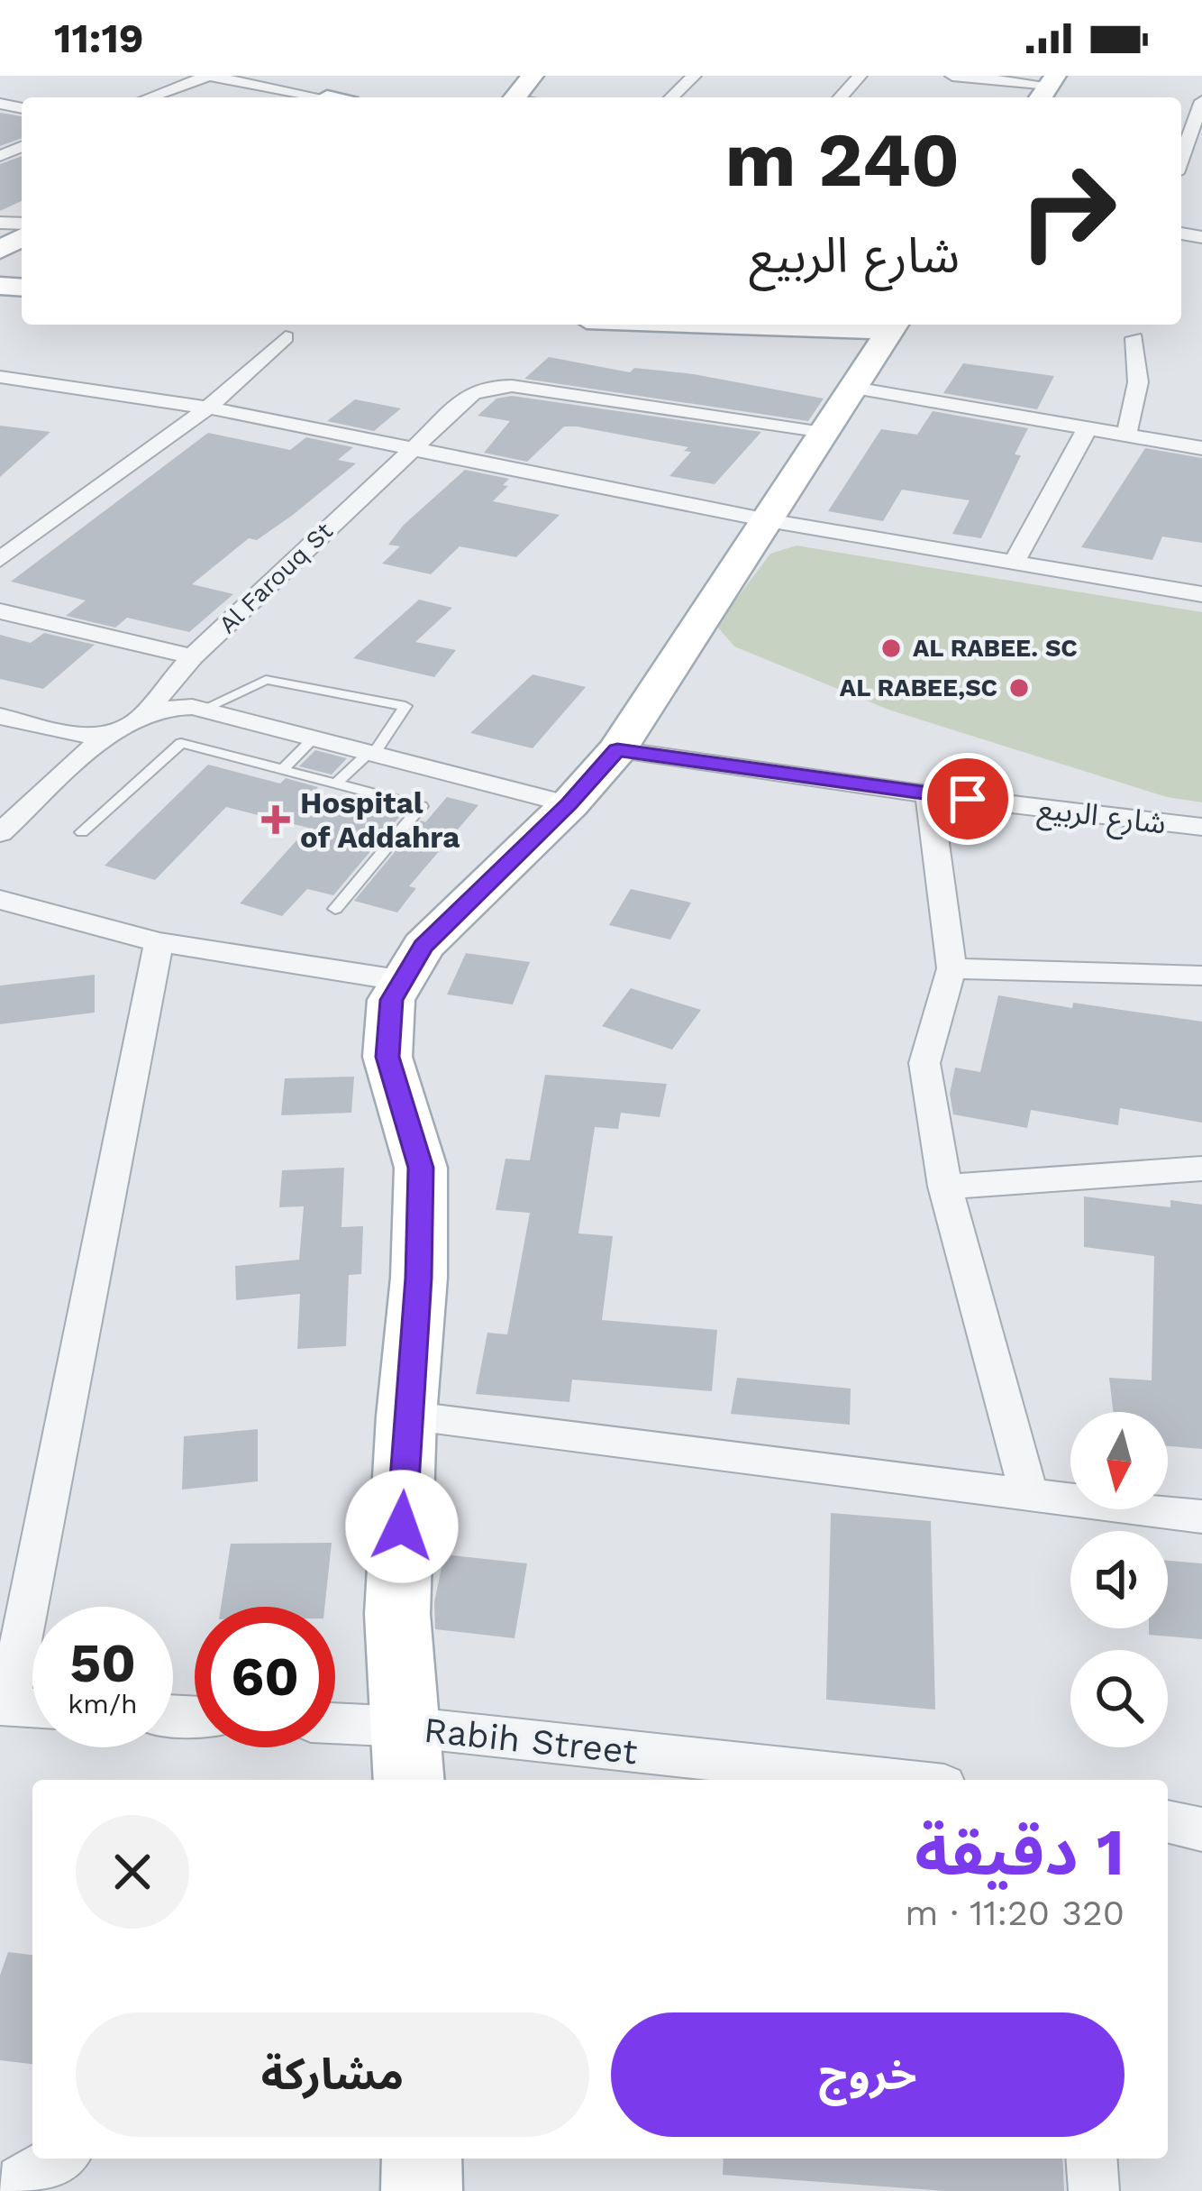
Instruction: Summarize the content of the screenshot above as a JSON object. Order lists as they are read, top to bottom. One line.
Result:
{"streets":{"street":["Al Farouq St","شارع الربيع","Rabih Street"]},"places":{"other":["AL RABEE. SC","AL RABEE,SC"],"health":["Hospital of Addahra"]},"north":"bottom","page":{"status":"11:19","turn":["240 m","شارع الربيع"],"speed":"50 km/h","limit":"60","heading":["1 دقيقة","320 m · 11:20"],"buttons":["خروج","مشاركة"]}}
